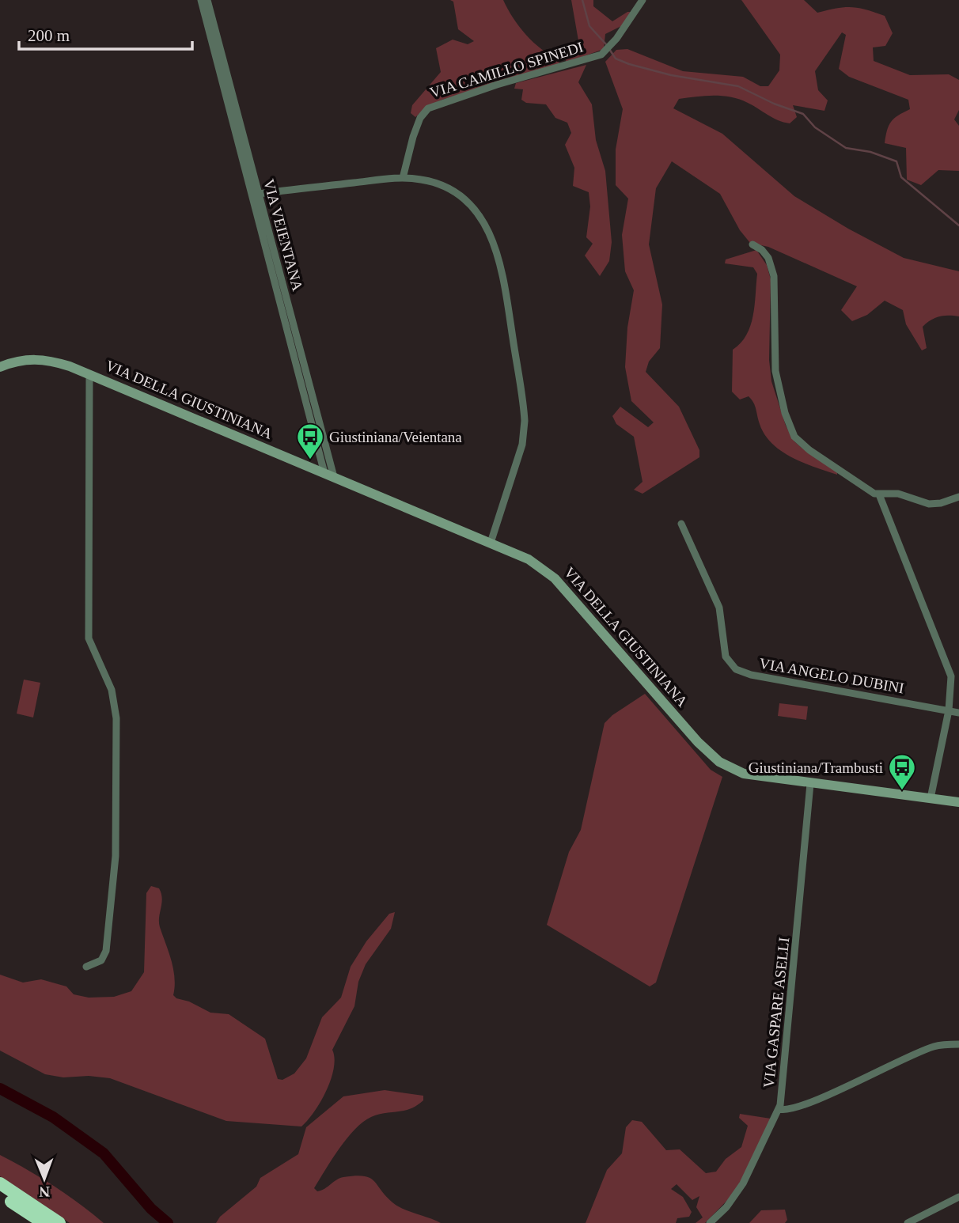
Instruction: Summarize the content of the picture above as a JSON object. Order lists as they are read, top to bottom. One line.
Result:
{"streets":{"street":["VIA CAMILLO SPINEDI","VIA VEIENTANA","VIA DELLA GIUSTINIANA","VIA ANGELO DUBINI","VIA GASPARE ASELLI"]},"crossings":[["VIA VEIENTANA","VIA DELLA GIUSTINIANA"],["VIA DELLA GIUSTINIANA","VIA GASPARE ASELLI"]],"places":{"bus stop":["Giustiniana/Veientana","Giustiniana/Trambusti"]},"scale_bar":"200 m","north":"bottom"}
